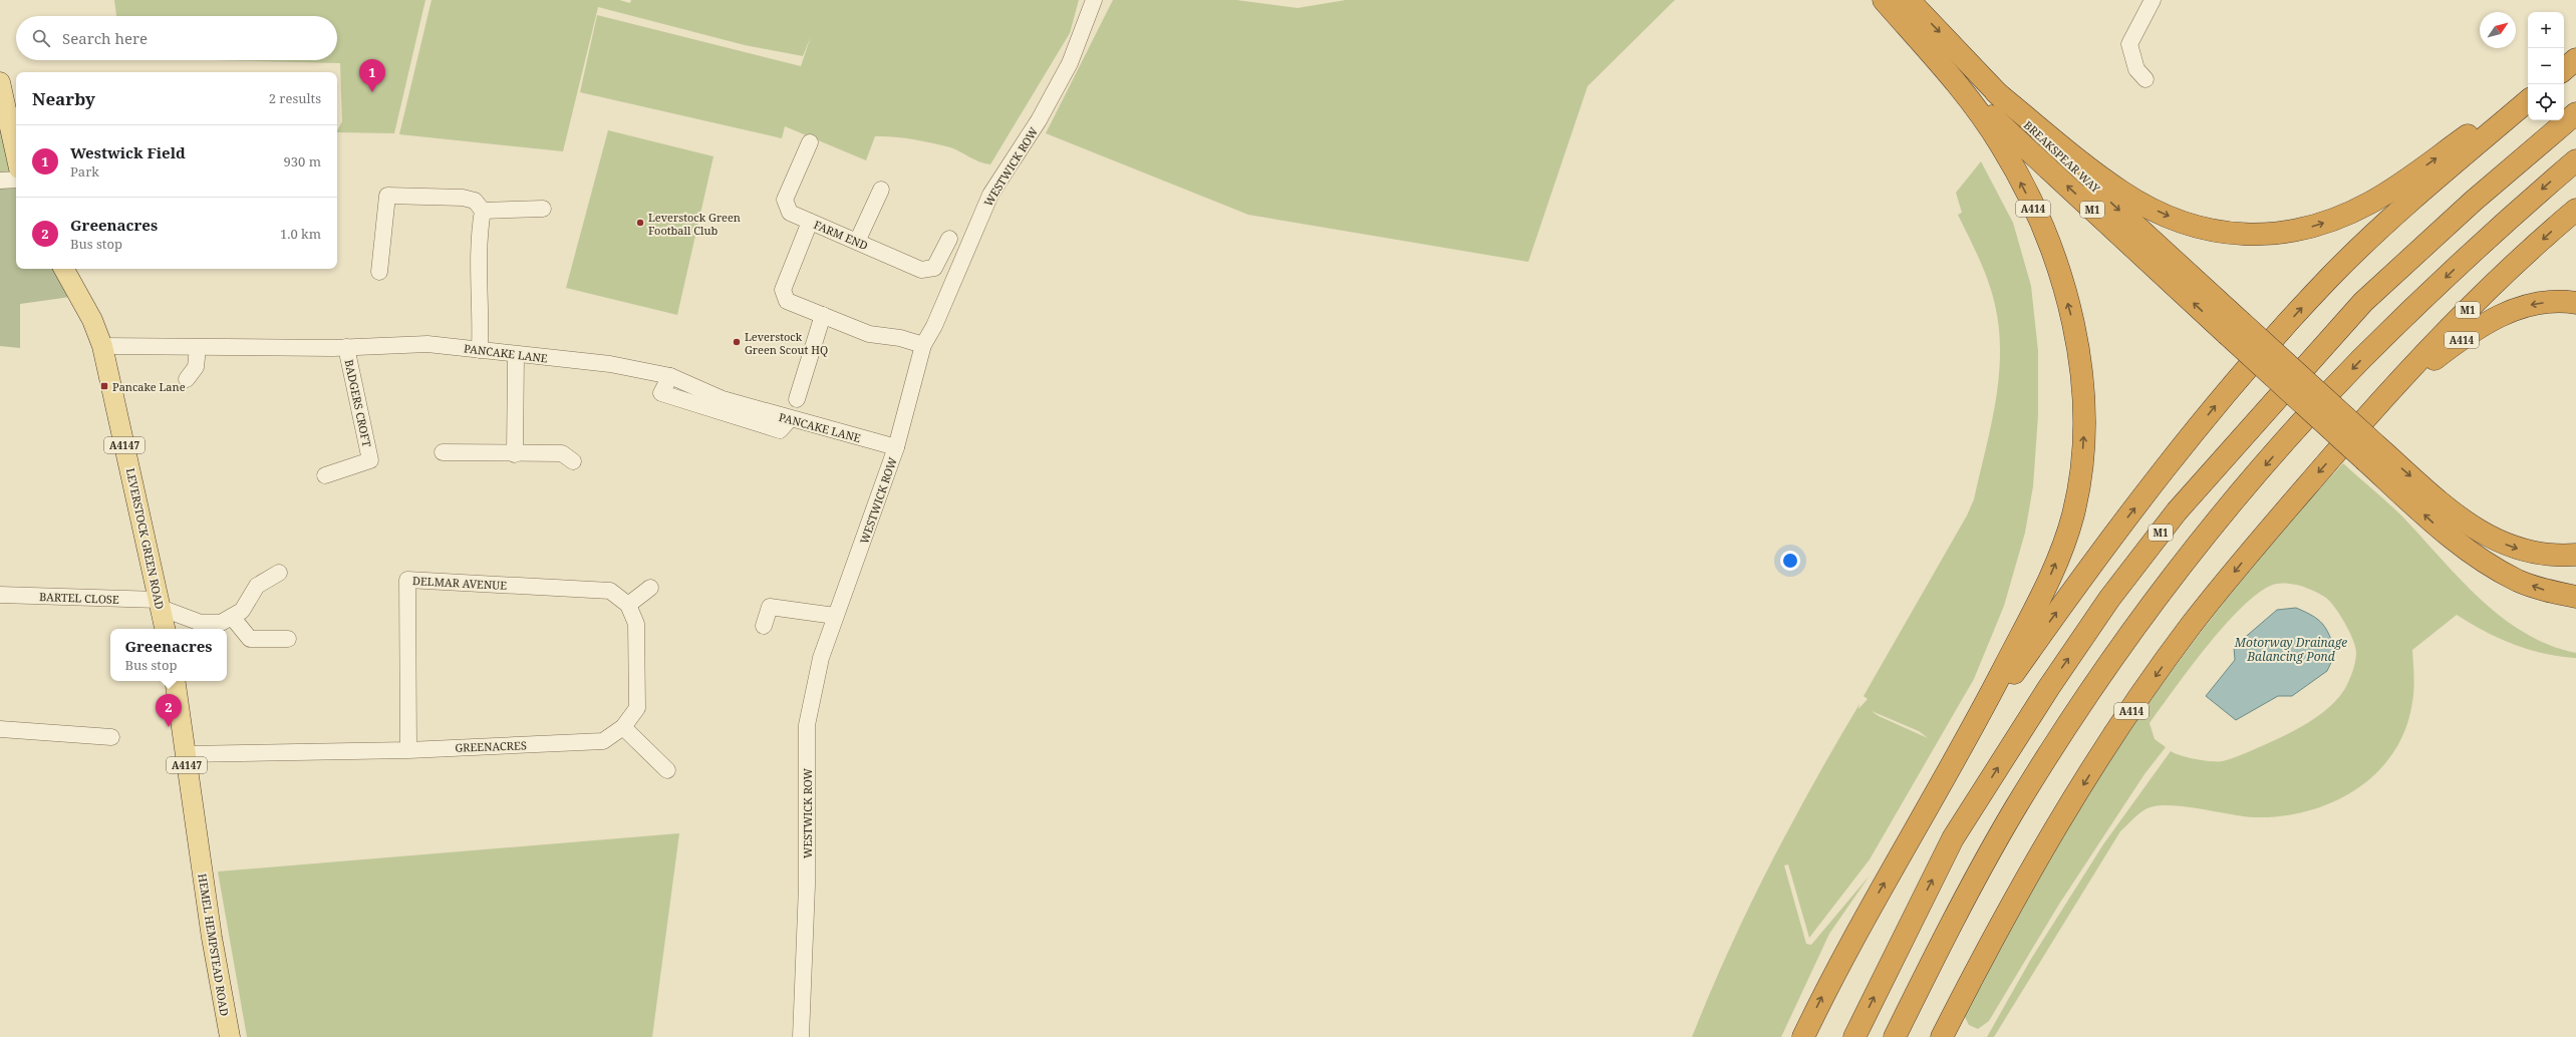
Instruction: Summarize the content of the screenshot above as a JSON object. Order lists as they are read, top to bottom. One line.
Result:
{"streets":{"highway":["BREAKSPEAR WAY","A414","M1"],"main road":["A4147","LEVERSTOCK GREEN ROAD","HEMEL HEMPSTEAD ROAD"],"street":["WESTWICK ROW","FARM END","PANCAKE LANE","BADGERS CROFT","DELMAR AVENUE","BARTEL CLOSE","GREENACRES"]},"crossings":[["BREAKSPEAR WAY","M1"],["WESTWICK ROW","PANCAKE LANE"],["A414","M1"],["PANCAKE LANE","BADGERS CROFT"],["PANCAKE LANE","LEVERSTOCK GREEN ROAD"],["A4147","GREENACRES"],["A4147","HEMEL HEMPSTEAD ROAD"],["LEVERSTOCK GREEN ROAD","BARTEL CLOSE"],["DELMAR AVENUE","GREENACRES"],["GREENACRES","HEMEL HEMPSTEAD ROAD"]],"water":["Motorway Drainage Balancing Pond"],"places":{"other":["Leverstock Green Football Club","Leverstock Green Scout HQ"],"transit":["Pancake Lane"]},"north":"top right","page":{"map_buttons":["+","−"],"search":"Search here","pins":["1","2"],"heading":["Nearby","2 results"],"list":[{"mark":"1","name":"Westwick Field","note":"Park","value":"930 m"},{"mark":"2","name":"Greenacres","note":"Bus stop","value":"1.0 km"}],"popup":["Greenacres","Bus stop"]}}
